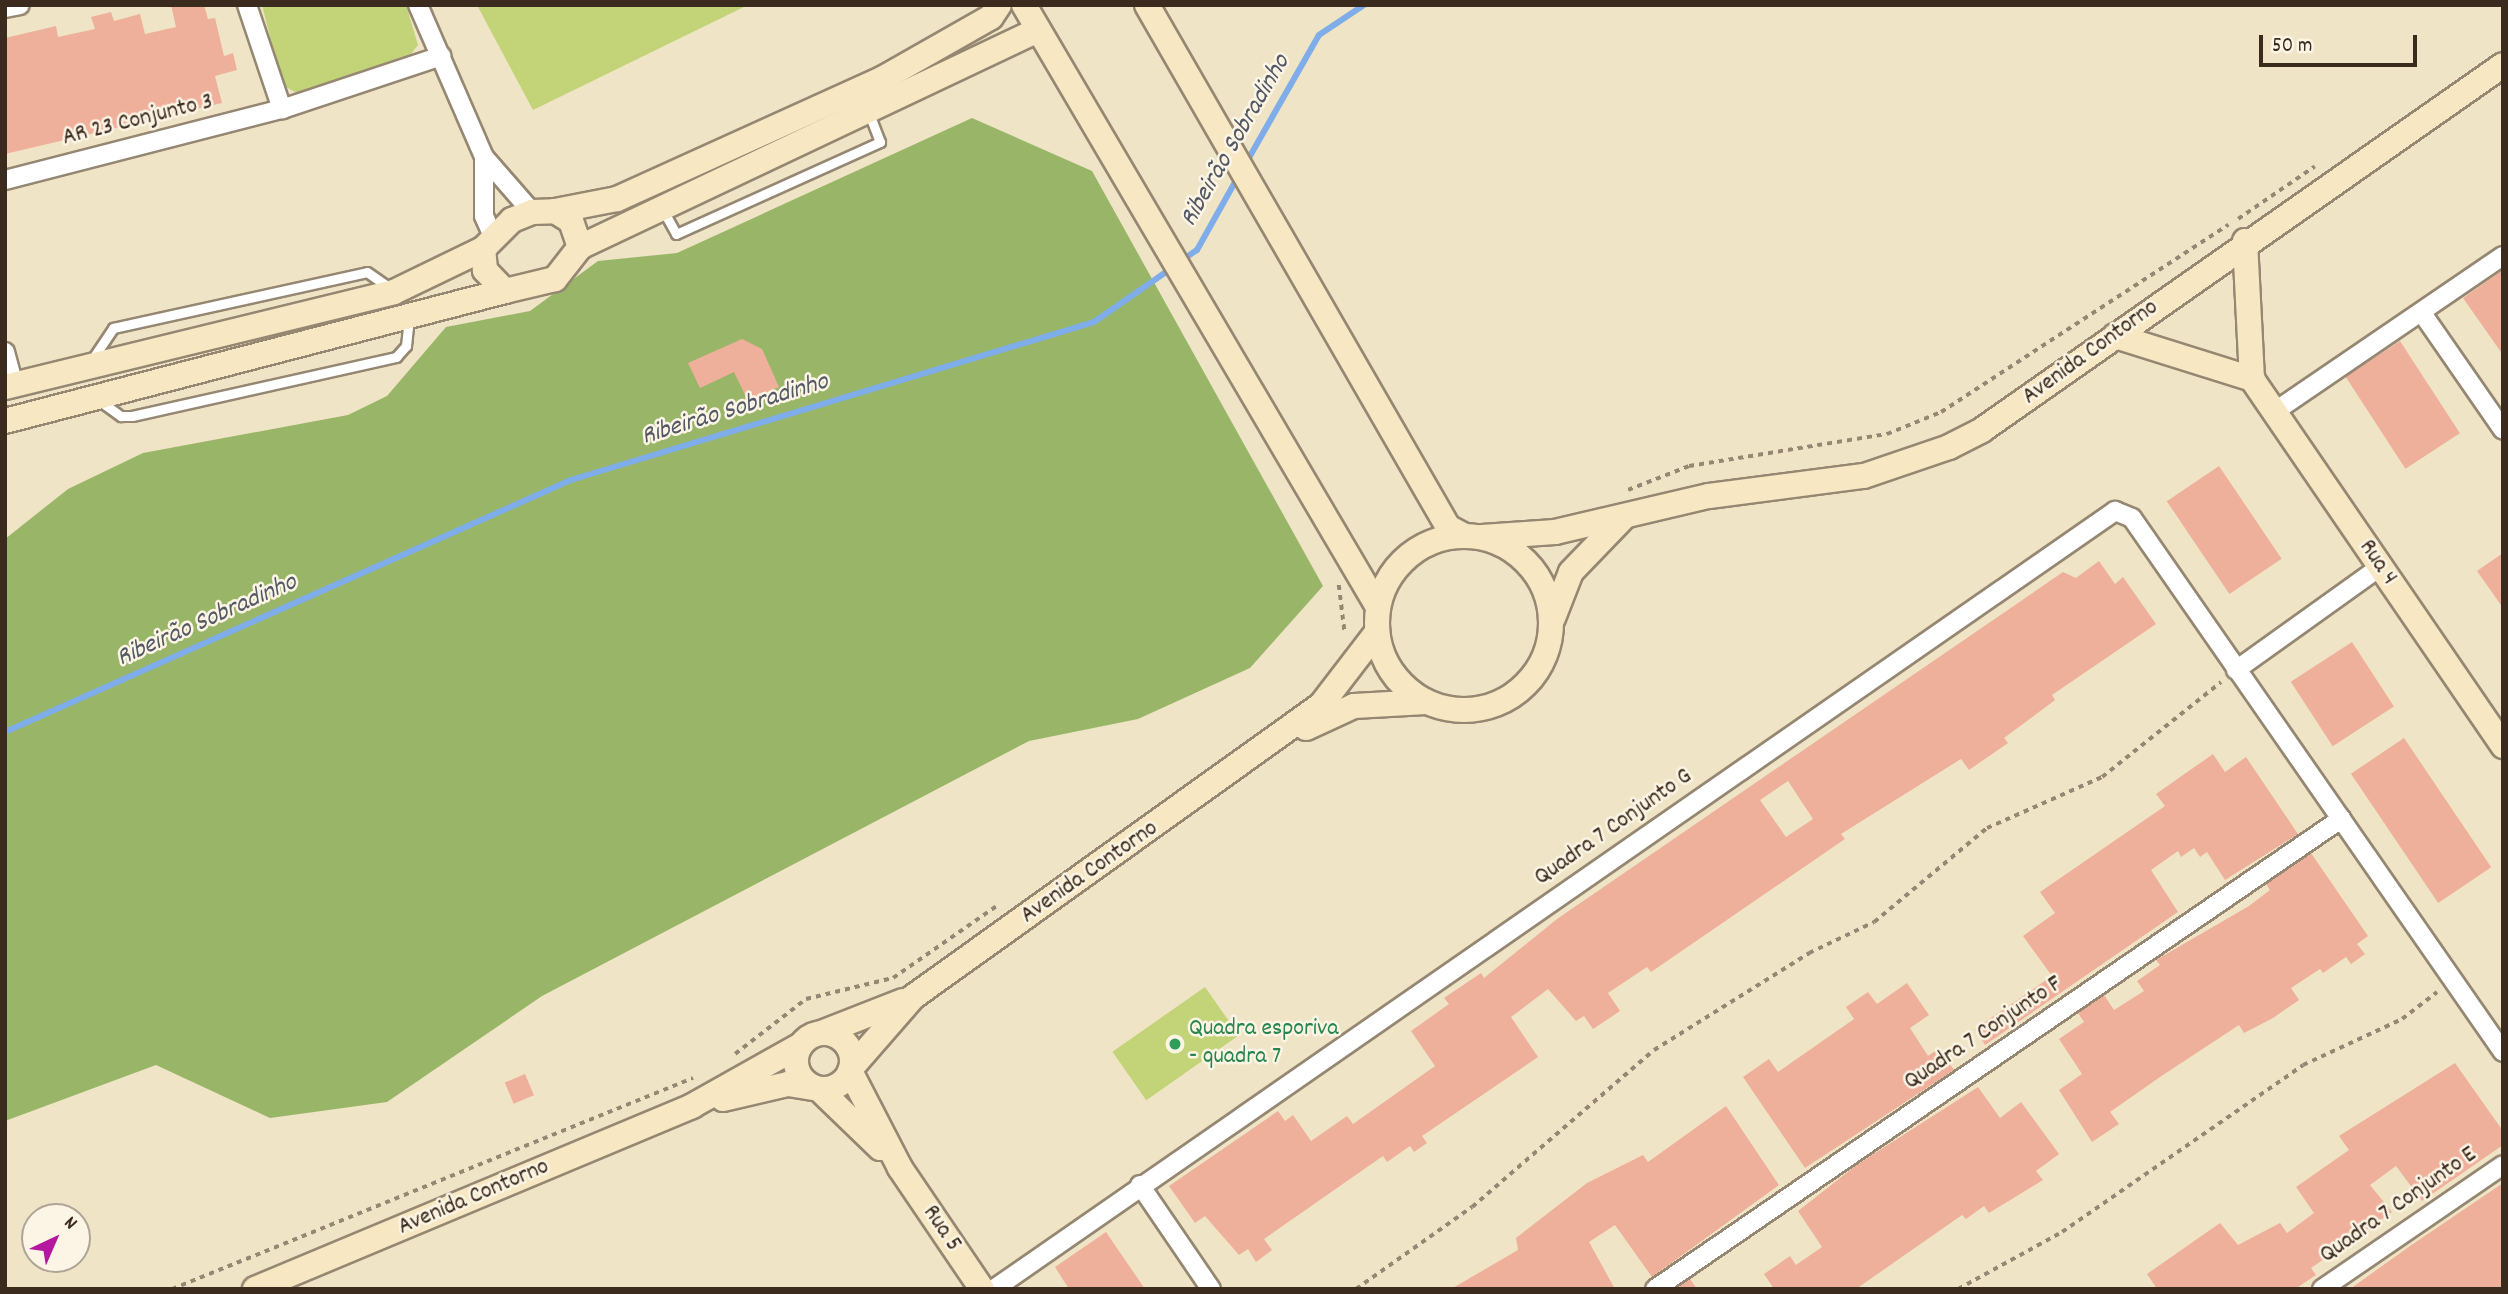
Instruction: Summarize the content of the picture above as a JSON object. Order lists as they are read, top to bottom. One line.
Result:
{"streets":{"main road":["Avenida Contorno","Rua 4","Rua 5"],"street":["AR 23 Conjunto 3","Quadra 7 Conjunto G","Quadra 7 Conjunto F","Quadra 7 Conjunto E"]},"crossings":[["Avenida Contorno","Rua 5"]],"water":["Ribeirão Sobradinho"],"places":["Quadra esporiva - quadra 7"],"scale_bar":"50 m","north":"top right"}
